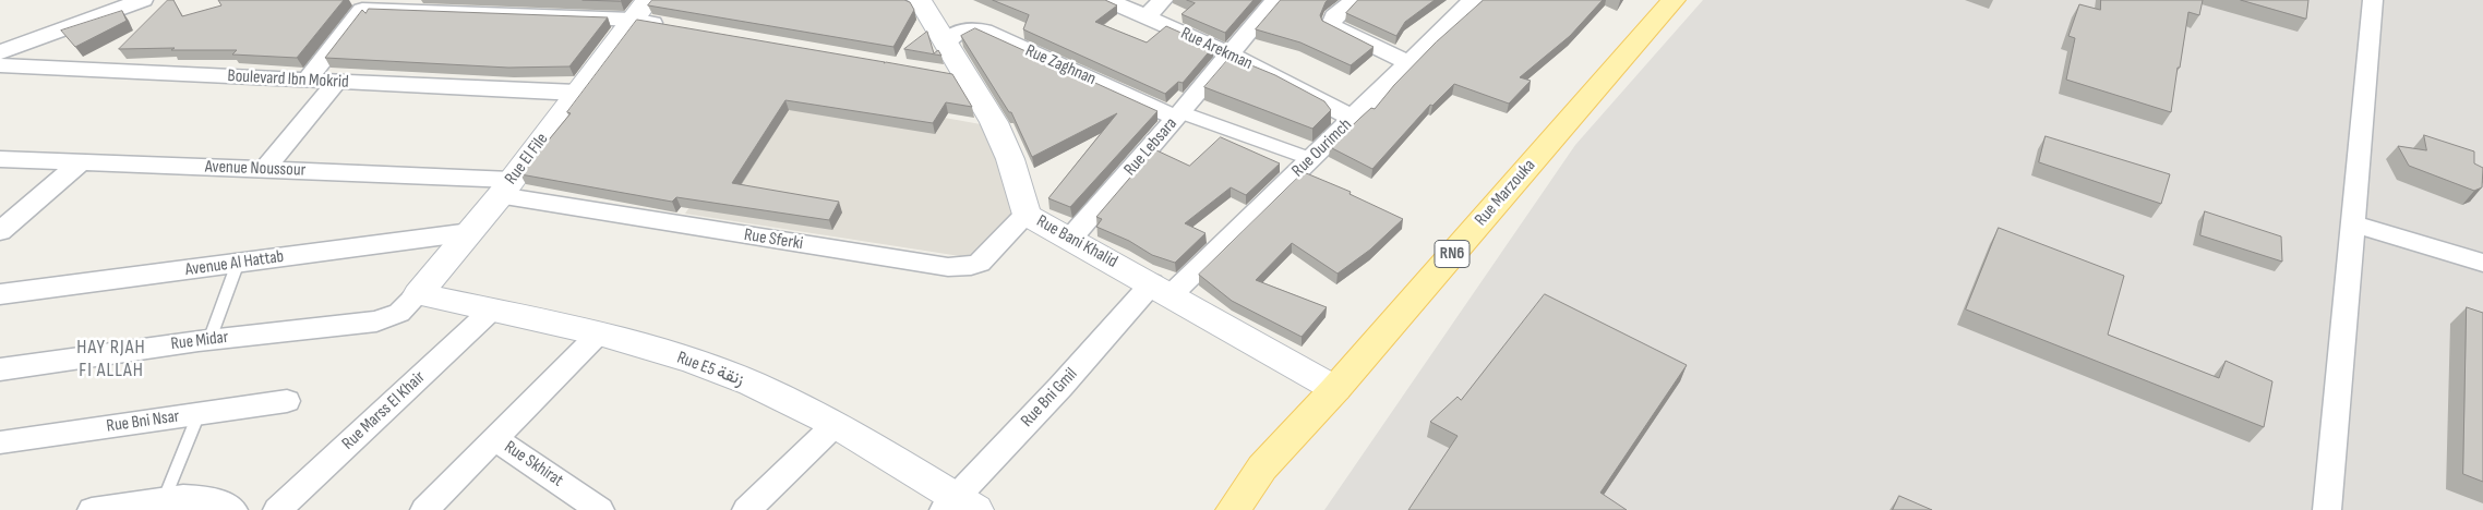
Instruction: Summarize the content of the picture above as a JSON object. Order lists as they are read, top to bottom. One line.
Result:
{"streets":{"main road":["Rue Marzouka","RN6"],"street":["Rue Arekman","Rue Zaghnan","Boulevard Ibn Mokrid","Rue Lebsara","Rue Ourimch","Rue El File","Avenue Noussour","Rue Sferki","Rue Bani Khalid","Avenue Al Hattab","Rue Midar","Rue E5 زنقة","Rue Bni Gmil","Rue Marss El Khair","Rue Bni Nsar","Rue Skhirat"]},"crossings":[["Rue Arekman","Rue Lebsara"],["Rue Arekman","Rue Ourimch"],["Rue Zaghnan","Rue Lebsara"],["Rue Zaghnan","Rue Bani Khalid"],["Boulevard Ibn Mokrid","Rue El File"],["Rue Lebsara","Rue Bani Khalid"],["Rue Ourimch","Rue Bani Khalid"],["Rue Ourimch","Rue Bni Gmil"],["Rue El File","Avenue Noussour"],["Rue El File","Rue Sferki"],["Rue El File","Avenue Al Hattab"],["Rue El File","Rue Midar"],["Rue El File","Rue E5 زنقة"],["Avenue Noussour","Rue Sferki"],["Rue Marzouka","Rue Bani Khalid"],["Rue Sferki","Rue Bani Khalid"],["Rue Bani Khalid","Rue Bni Gmil"],["Rue Midar","Rue E5 زنقة"],["Rue E5 زنقة","Rue Bni Gmil"],["Rue E5 زنقة","Rue Marss El Khair"]],"districts":["HAY RJAH FI ALLAH"]}
